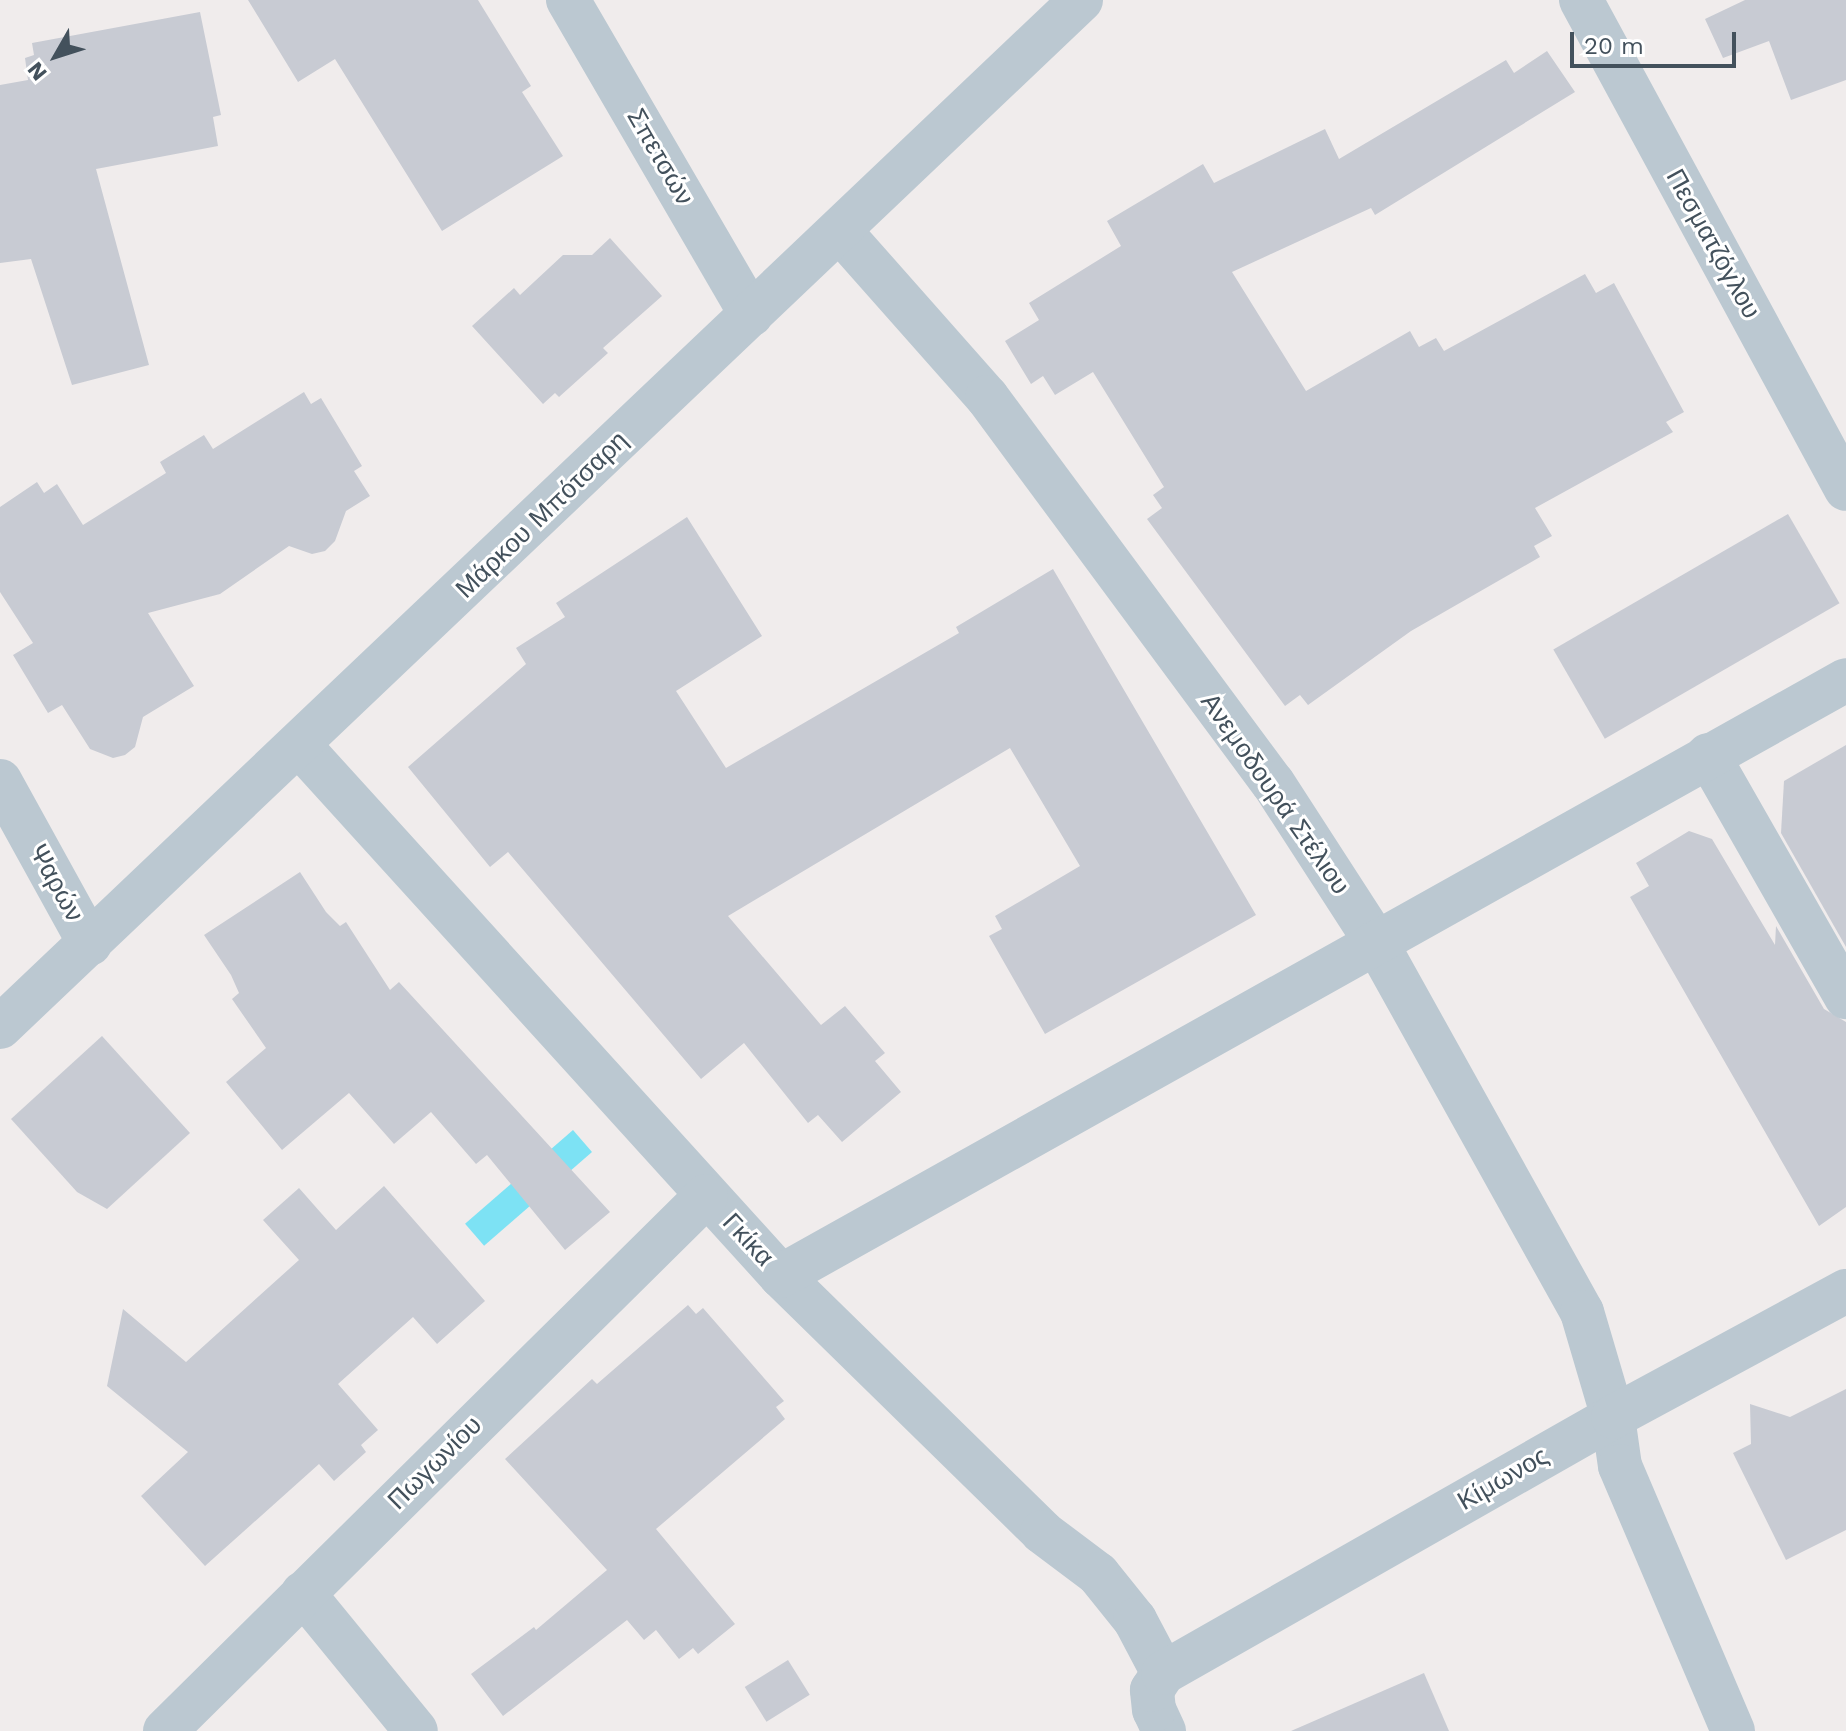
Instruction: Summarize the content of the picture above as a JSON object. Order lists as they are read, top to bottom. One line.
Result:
{"streets":{"street":["Σπετσών","Πεσματζόγλου","Μάρκου Μπότσαρη","Ανεμοδουρά Στέλιου","Ψαρών","Γκίκα","Πωγωνίου","Κίμωνος"]},"crossings":[["Σπετσών","Μάρκου Μπότσαρη"],["Μάρκου Μπότσαρη","Ανεμοδουρά Στέλιου"],["Μάρκου Μπότσαρη","Ψαρών"],["Μάρκου Μπότσαρη","Γκίκα"],["Ανεμοδουρά Στέλιου","Κίμωνος"],["Γκίκα","Πωγωνίου"],["Γκίκα","Κίμωνος"]],"scale_bar":"20 m","north":"bottom left"}
